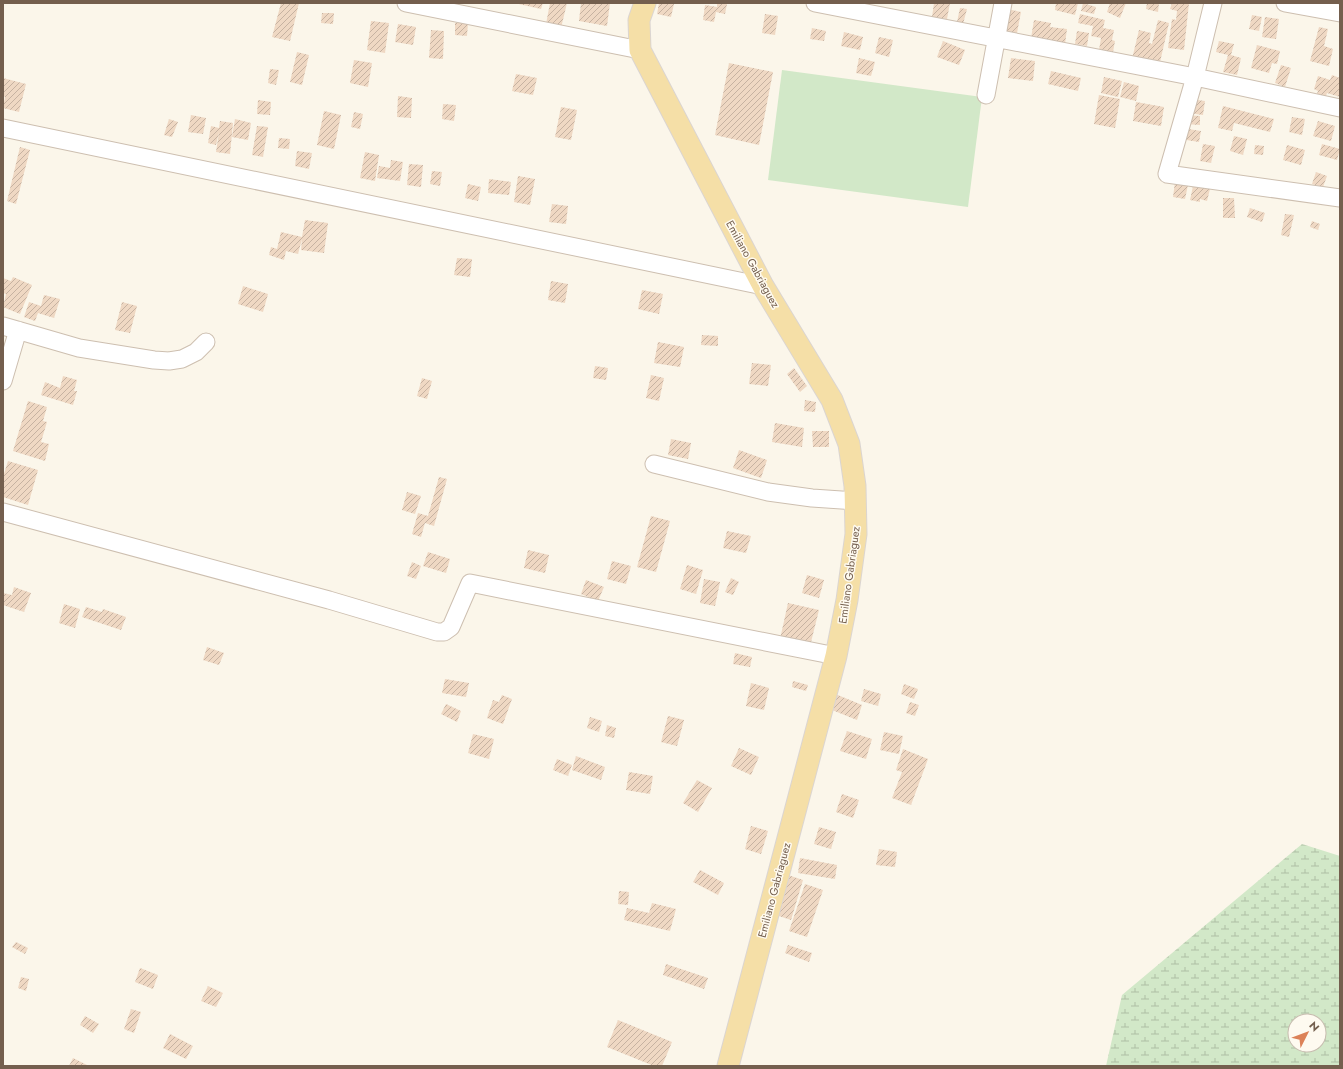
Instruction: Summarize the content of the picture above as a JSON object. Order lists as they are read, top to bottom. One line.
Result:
{"streets":{"main road":["Emiliano Gabriaguez"]},"north":"top right"}
